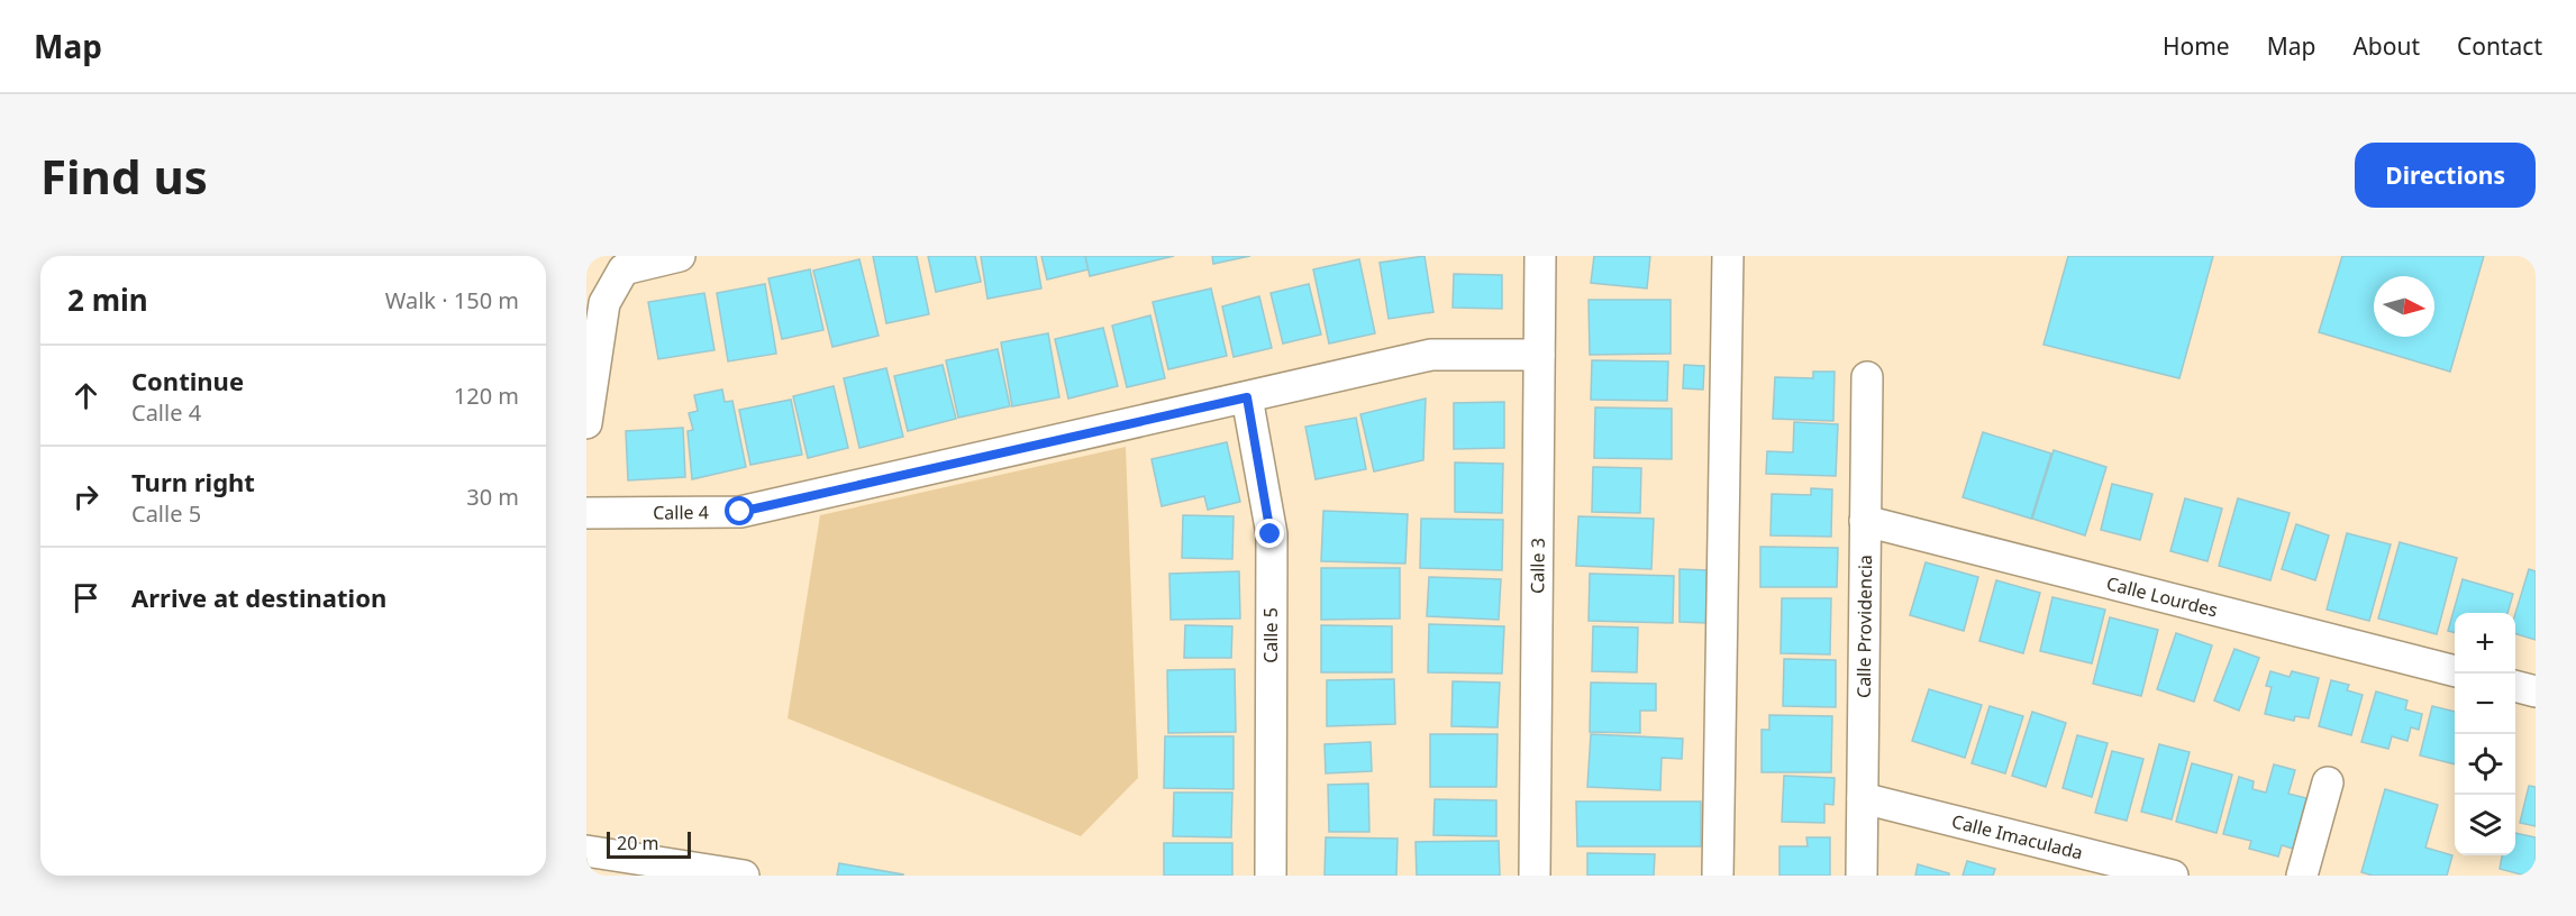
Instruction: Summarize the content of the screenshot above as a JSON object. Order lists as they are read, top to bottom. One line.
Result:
{"streets":{"street":["Calle 4","Calle 3","Calle Lourdes","Calle Providencia","Calle 5","Calle Imaculada"]},"crossings":[["Calle 4","Calle 3"],["Calle 4","Calle 5"],["Calle Lourdes","Calle Providencia"],["Calle Providencia","Calle Imaculada"]],"scale_bar":"20 m","north":"right","page":{"header":"Map","nav":["Home","Map","About","Contact"],"buttons":"Directions","title":"Find us","heading":["2 min","Walk · 150 m"],"list":[["Continue","Calle 4","120 m"],["Turn right","Calle 5","30 m"],"Arrive at destination"],"map_buttons":["+","−"],"scale":"20 m"}}
